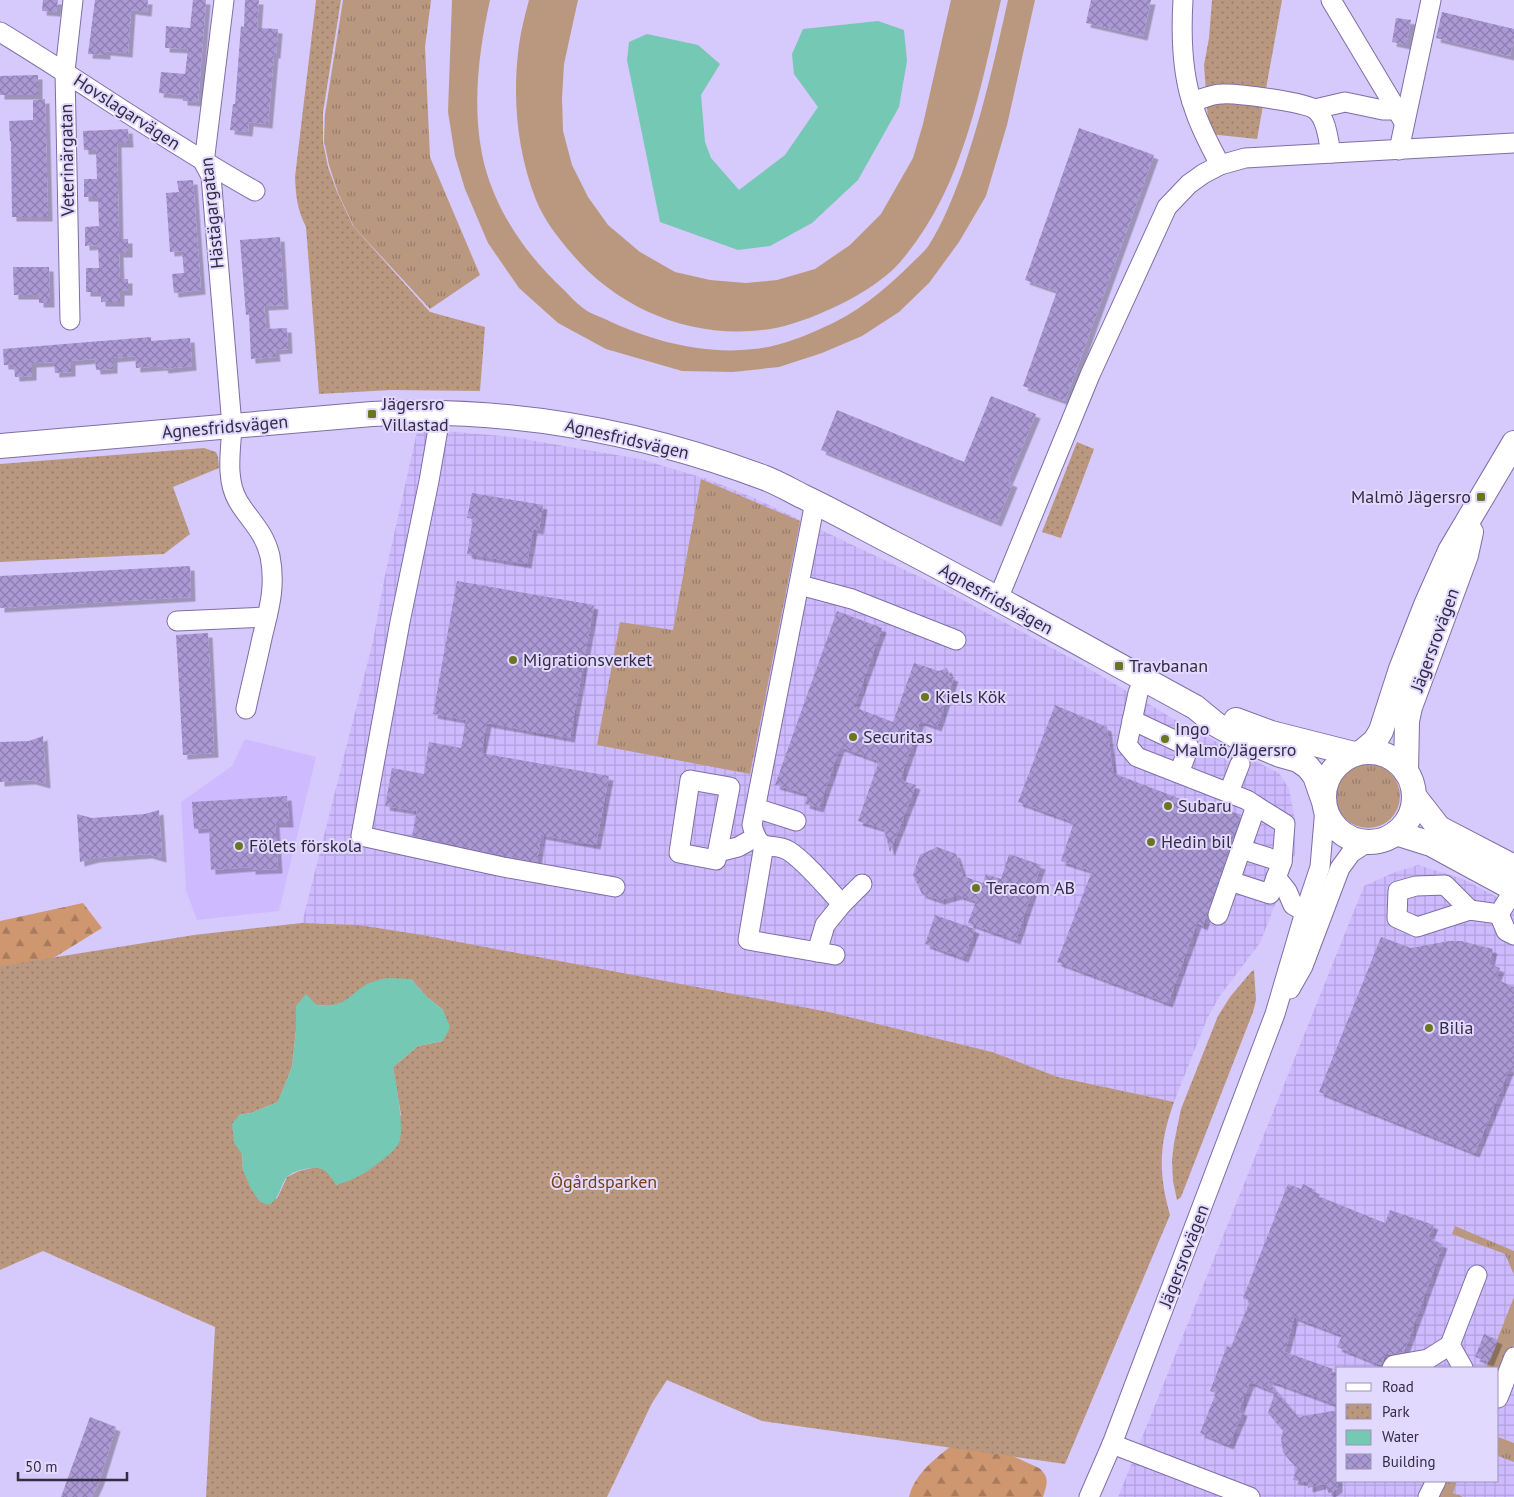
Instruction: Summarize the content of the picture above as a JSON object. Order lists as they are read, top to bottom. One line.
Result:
{"streets":{"main road":["Agnesfridsvägen","Jägersrovägen"],"street":["Hovslagarvägen","Veterinärgatan","Hästägargatan"]},"crossings":[["Hovslagarvägen","Veterinärgatan"],["Hovslagarvägen","Hästägargatan"],["Hästägargatan","Agnesfridsvägen"],["Agnesfridsvägen","Jägersrovägen"]],"parks":["Ögårdsparken"],"places":{"transit":["Jägersro Villastad","Malmö Jägersro","Travbanan"],"other":["Migrationsverket","Kiels Kök","Securitas","Ingo Malmö/Jägersro","Subaru","Hedin bil","Fölets förskola","Teracom AB","Bilia"]},"legend":["Road","Park","Water","Building"],"scale_bar":"50 m"}
